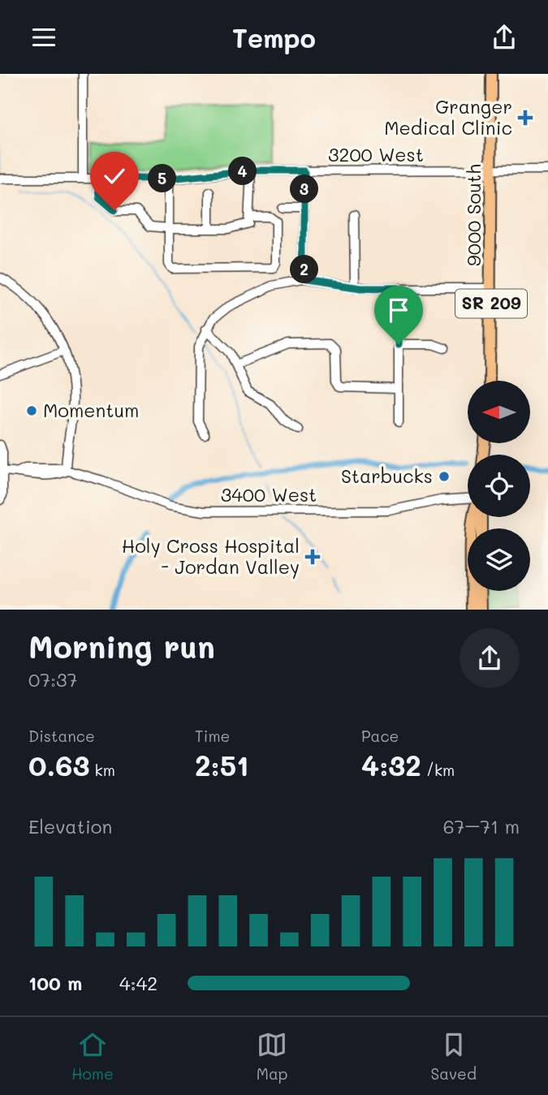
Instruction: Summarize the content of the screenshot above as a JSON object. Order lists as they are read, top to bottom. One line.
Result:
{"streets":{"main road":["9000 South","SR 209"],"street":["3200 West","3400 West"]},"crossings":[["3200 West","9000 South"]],"places":{"health":["Granger Medical Clinic","Holy Cross Hospital - Jordan Valley"],"other":["Momentum","Starbucks"]},"north":"left","page":{"header":"Tempo","pins":["4","5","3","2"],"heading":["Morning run","07:37"],"stats":[["Distance","0.63 km"],["Time","2:51"],["Pace","4:32 /km"]],"chart":["Elevation","67–71 m"],"list":[{"name":"100 m","note":"4:42"}],"tabs":["Home","Map","Saved"]}}
